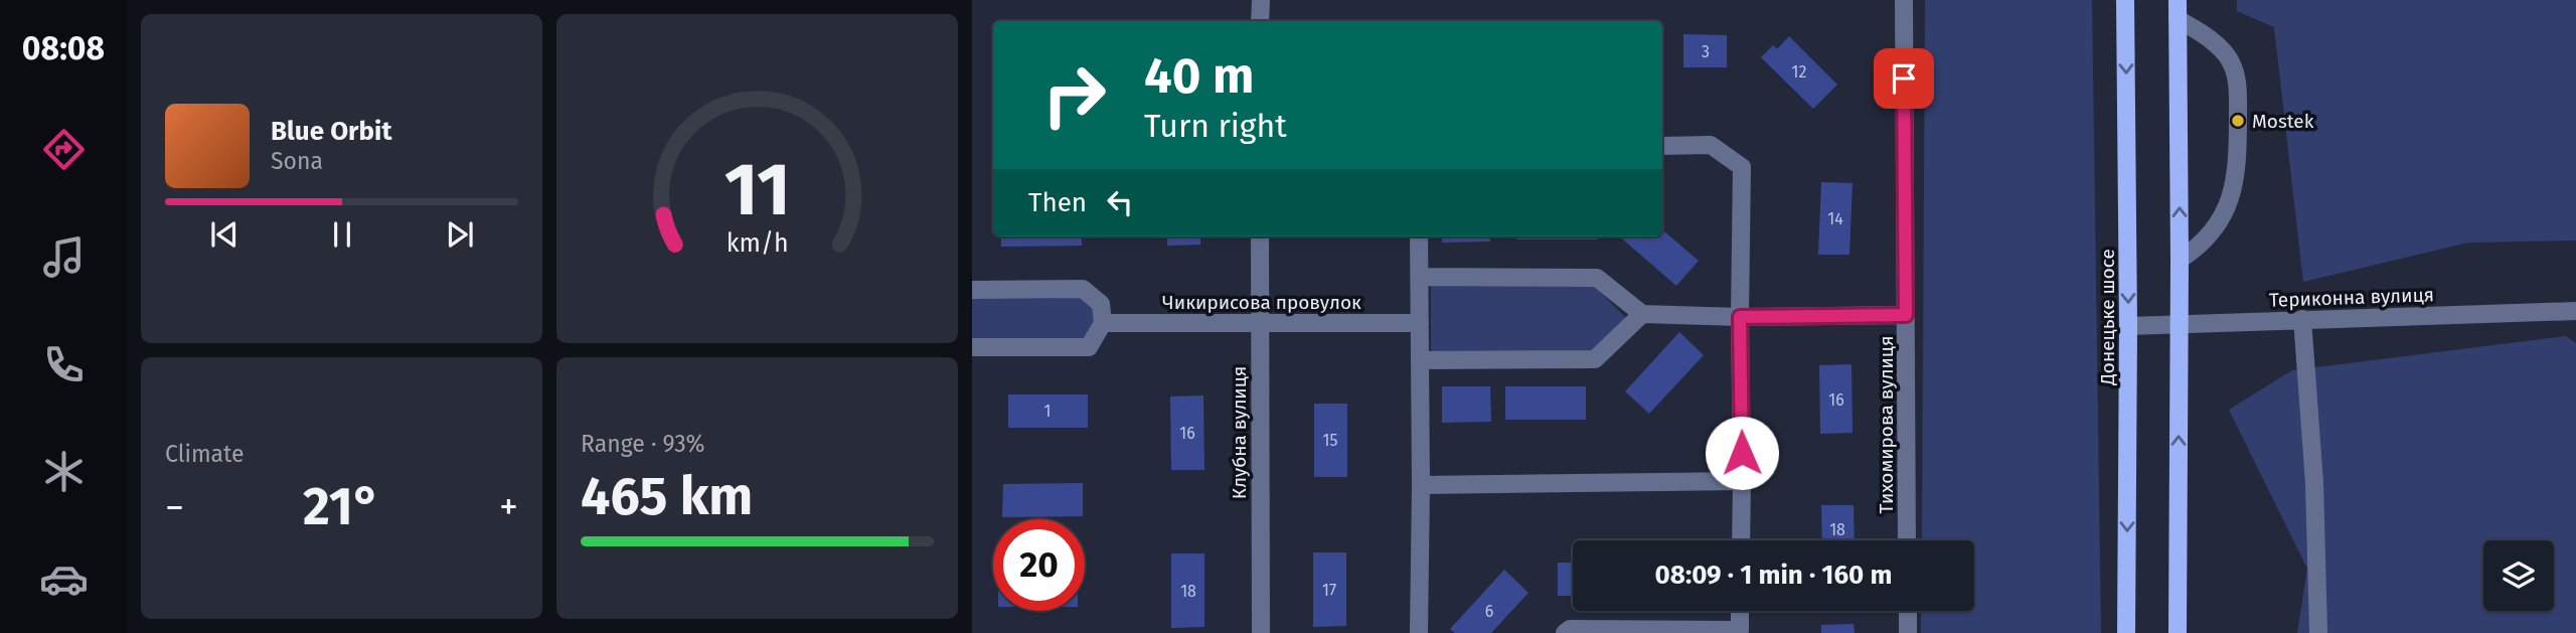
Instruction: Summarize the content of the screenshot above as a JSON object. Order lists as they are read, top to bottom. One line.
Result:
{"streets":{"main road":["Донецьке шосе"],"street":["Териконна вулиця","Чикирисова провулок","Тихомирова вулиця","Клубна вулиця"]},"crossings":[["Териконна вулиця","Донецьке шосе"],["Чикирисова провулок","Клубна вулиця"]],"places":["Mostek"],"house_numbers":["3","12","14","16","1","16","15","18","17","18","6"],"page":{"tabs":"08:08","turn":["40 m","Turn right"],"song":["Blue Orbit","Sona"],"then":"Then","tile":["Climate",["Range · 93%","465 km"]],"heat":["−","21°","+"],"limit":"20","trip":"08:09 · 1 min · 160 m","gauge":["11","km/h"]}}
